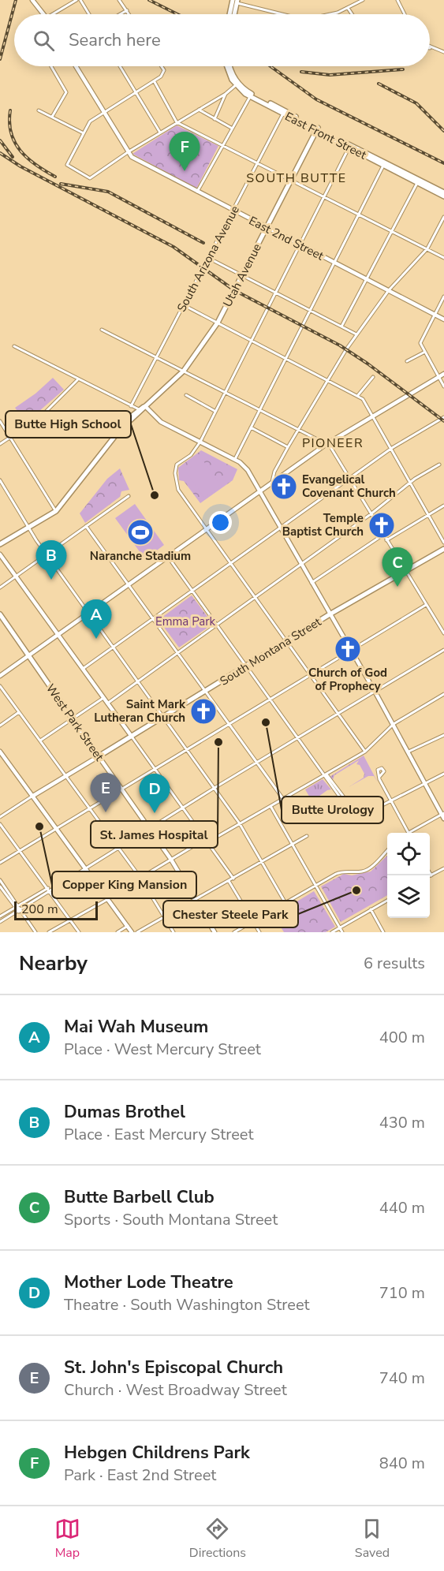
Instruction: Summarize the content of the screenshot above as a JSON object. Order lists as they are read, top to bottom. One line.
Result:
{"streets":{"main road":["East Front Street","Utah Avenue","South Montana Street","West Park Street"],"street":["East 2nd Street","South Arizona Avenue"]},"crossings":[["East Front Street","South Arizona Avenue"],["East Front Street","Utah Avenue"],["East 2nd Street","South Arizona Avenue"],["East 2nd Street","Utah Avenue"],["South Montana Street","West Park Street"]],"districts":["SOUTH BUTTE","PIONEER"],"parks":["Emma Park"],"places":{"church":["Evangelical Covenant Church","Temple Baptist Church","Church of God of Prophecy","Saint Mark Lutheran Church"],"other":["Butte High School","Butte Urology","St. James Hospital","Copper King Mansion","Chester Steele Park"],"sports":["Naranche Stadium"]},"scale_bar":"200 m","page":{"search":"Search here","pins":["F","B","C","A","E","D"],"scale":"200 m","heading":["Nearby","6 results"],"list":[{"mark":"A","name":"Mai Wah Museum","note":"Place · West Mercury Street","value":"400 m"},{"mark":"B","name":"Dumas Brothel","note":"Place · East Mercury Street","value":"430 m"},{"mark":"C","name":"Butte Barbell Club","note":"Sports · South Montana Street","value":"440 m"},{"mark":"D","name":"Mother Lode Theatre","note":"Theatre · South Washington Street","value":"710 m"},{"mark":"E","name":"St. John's Episcopal Church","note":"Church · West Broadway Street","value":"740 m"},{"mark":"F","name":"Hebgen Childrens Park","note":"Park · East 2nd Street","value":"840 m"}],"nav":["Map","Directions","Saved"]}}
